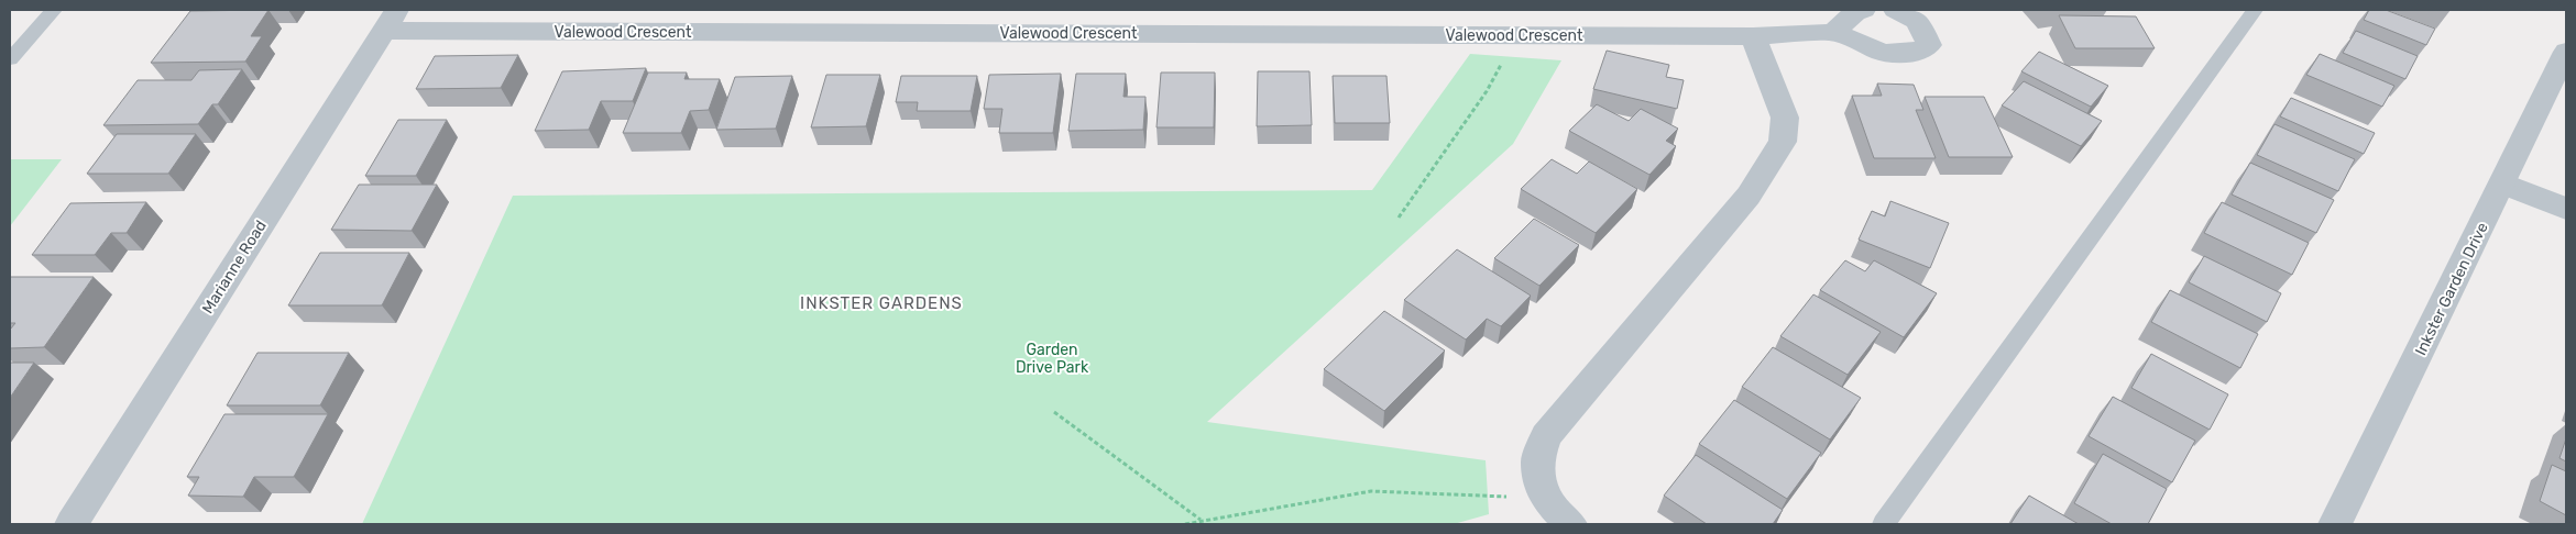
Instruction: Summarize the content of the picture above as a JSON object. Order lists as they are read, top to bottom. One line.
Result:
{"streets":{"street":["Valewood Crescent","Marianne Road","Inkster Garden Drive"]},"crossings":[["Valewood Crescent","Marianne Road"]],"districts":["INKSTER GARDENS"],"parks":["Garden Drive Park"]}
